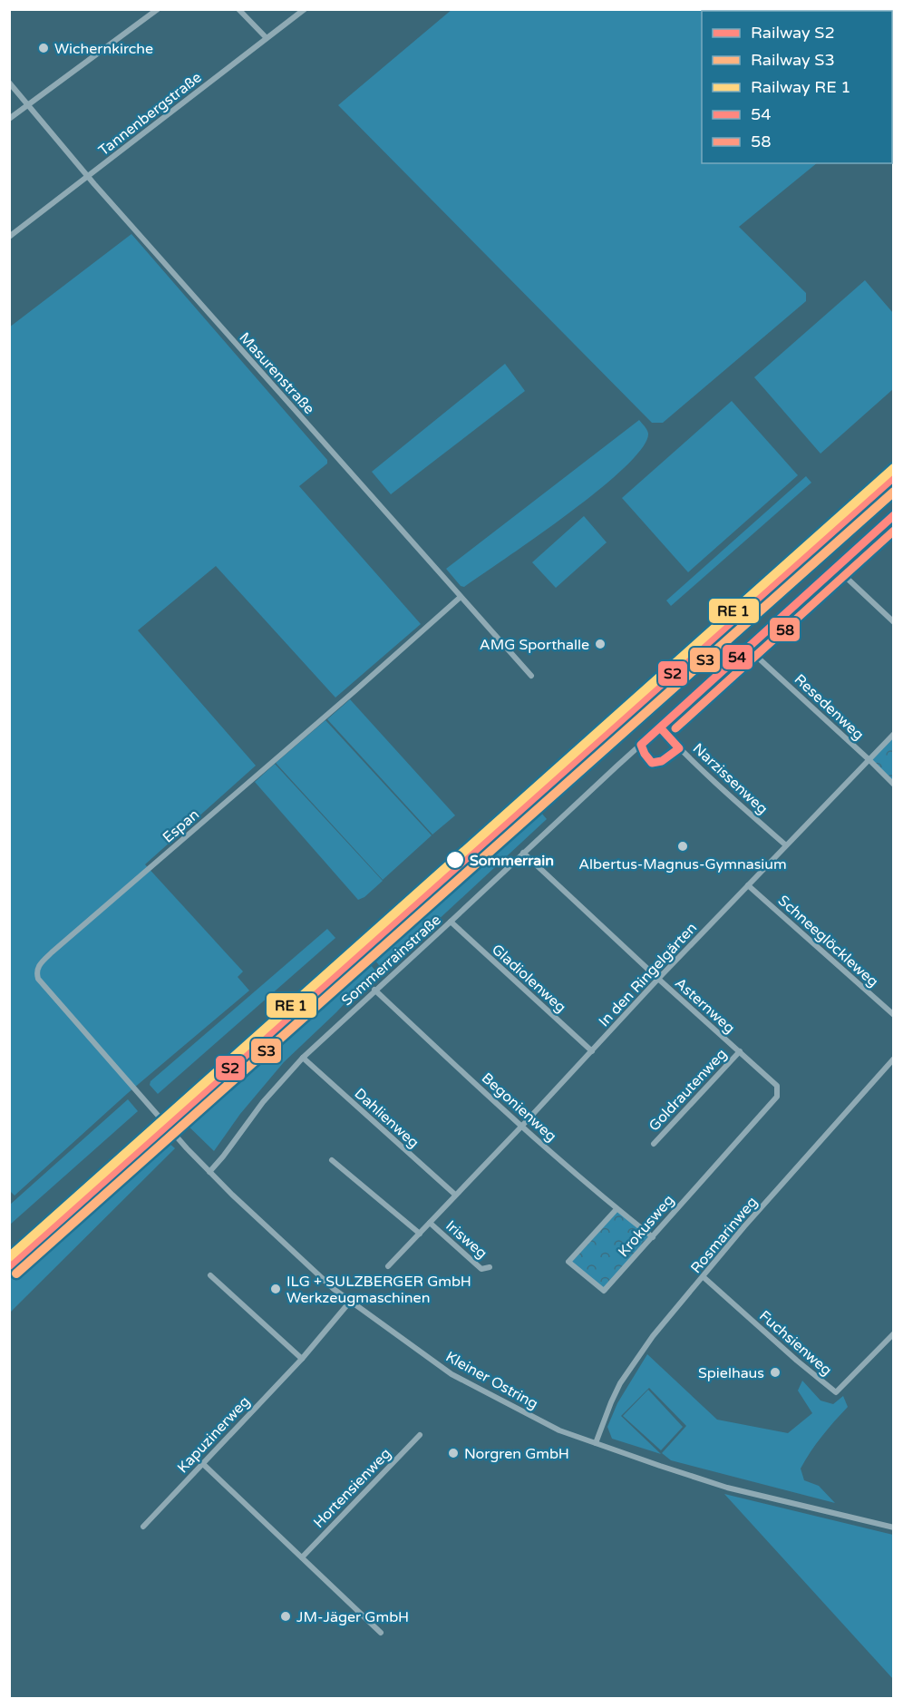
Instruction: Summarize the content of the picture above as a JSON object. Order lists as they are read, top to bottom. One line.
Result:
{"streets":{"street":["Tannenbergstraße","Masurenstraße","Resedenweg","Narzissenweg","Espan","Schneeglöckleweg","Sommerrainstraße","In den Ringelgärten","Gladiolenweg","Asternweg","Goldrautenweg","Begonienweg","Dahlienweg","Krokusweg","Rosmarinweg","Irisweg","Fuchsienweg","Kleiner Ostring","Kapuzinerweg","Hortensienweg"]},"crossings":[["Tannenbergstraße","Masurenstraße"],["Masurenstraße","Espan"],["Resedenweg","Sommerrainstraße"],["Resedenweg","In den Ringelgärten"],["Narzissenweg","Sommerrainstraße"],["Narzissenweg","In den Ringelgärten"],["Espan","Kleiner Ostring"],["Schneeglöckleweg","In den Ringelgärten"],["Sommerrainstraße","Gladiolenweg"],["Sommerrainstraße","Asternweg"],["Sommerrainstraße","Begonienweg"],["Sommerrainstraße","Dahlienweg"],["Sommerrainstraße","Kleiner Ostring"],["In den Ringelgärten","Gladiolenweg"],["In den Ringelgärten","Asternweg"],["In den Ringelgärten","Begonienweg"],["In den Ringelgärten","Dahlienweg"],["In den Ringelgärten","Irisweg"],["Asternweg","Goldrautenweg"],["Asternweg","Krokusweg"],["Begonienweg","Krokusweg"],["Rosmarinweg","Fuchsienweg"],["Rosmarinweg","Kleiner Ostring"],["Kleiner Ostring","Kapuzinerweg"]],"places":["Wichernkirche","AMG Sporthalle","Albertus-Magnus-Gymnasium","Sommerrain","ILG + SULZBERGER GmbH Werkzeugmaschinen","Spielhaus","Norgren GmbH","JM-Jäger GmbH"],"lines":["rail line S2","rail line S3","transit line 54","transit line 58"],"legend":["Railway S2","Railway S3","Railway RE 1","54","58"]}
